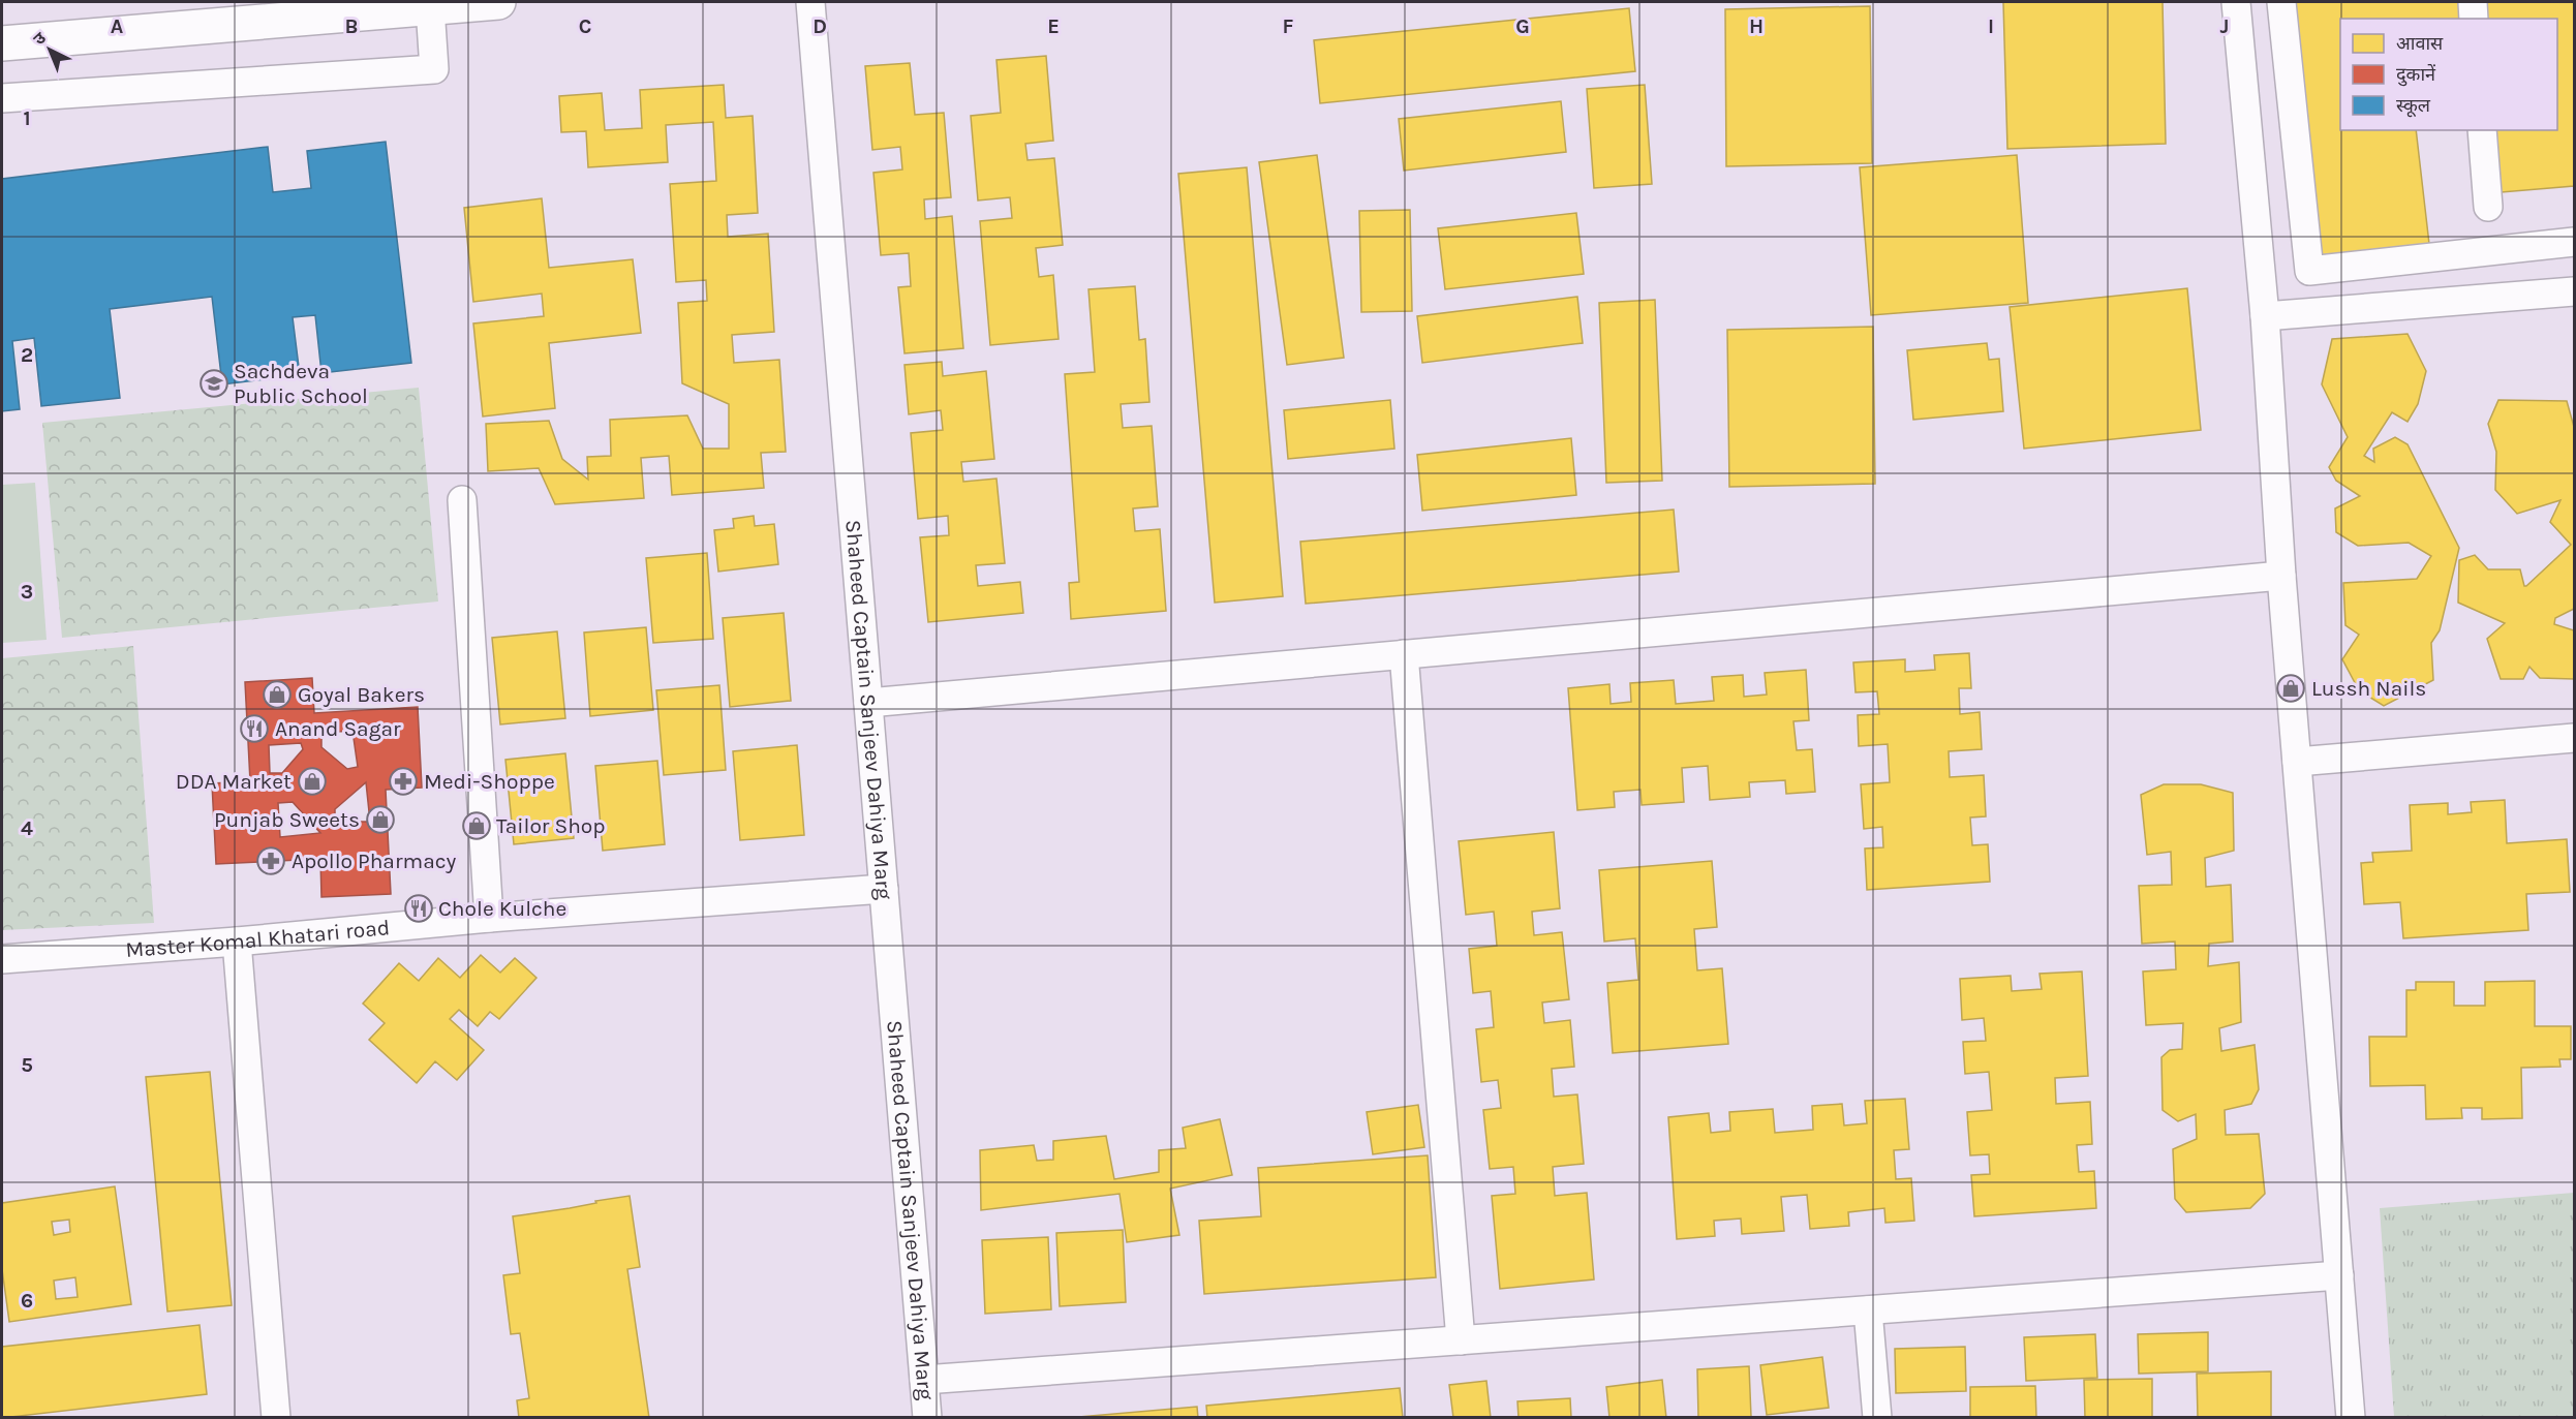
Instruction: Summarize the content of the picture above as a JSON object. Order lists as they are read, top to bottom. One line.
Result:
{"streets":{"street":["Shaheed Captain Sanjeev Dahiya Marg","Master Komal Khatari road"]},"crossings":[["Shaheed Captain Sanjeev Dahiya Marg","Master Komal Khatari road"]],"places":{"school or university":["Sachdeva Public School"],"shop":["Lussh Nails","Goyal Bakers","DDA Market","Punjab Sweets","Tailor Shop"],"restaurant":["Anand Sagar","Chole Kulche"],"pharmacy":["Medi-Shoppe","Apollo Pharmacy"]},"legend":["आवास","दुकानें","स्कूल"],"north":"top left","grid":{"columns":["A","B","C","D","E","F","G","H","I","J"],"rows":["1","2","3","4","5","6"]}}
